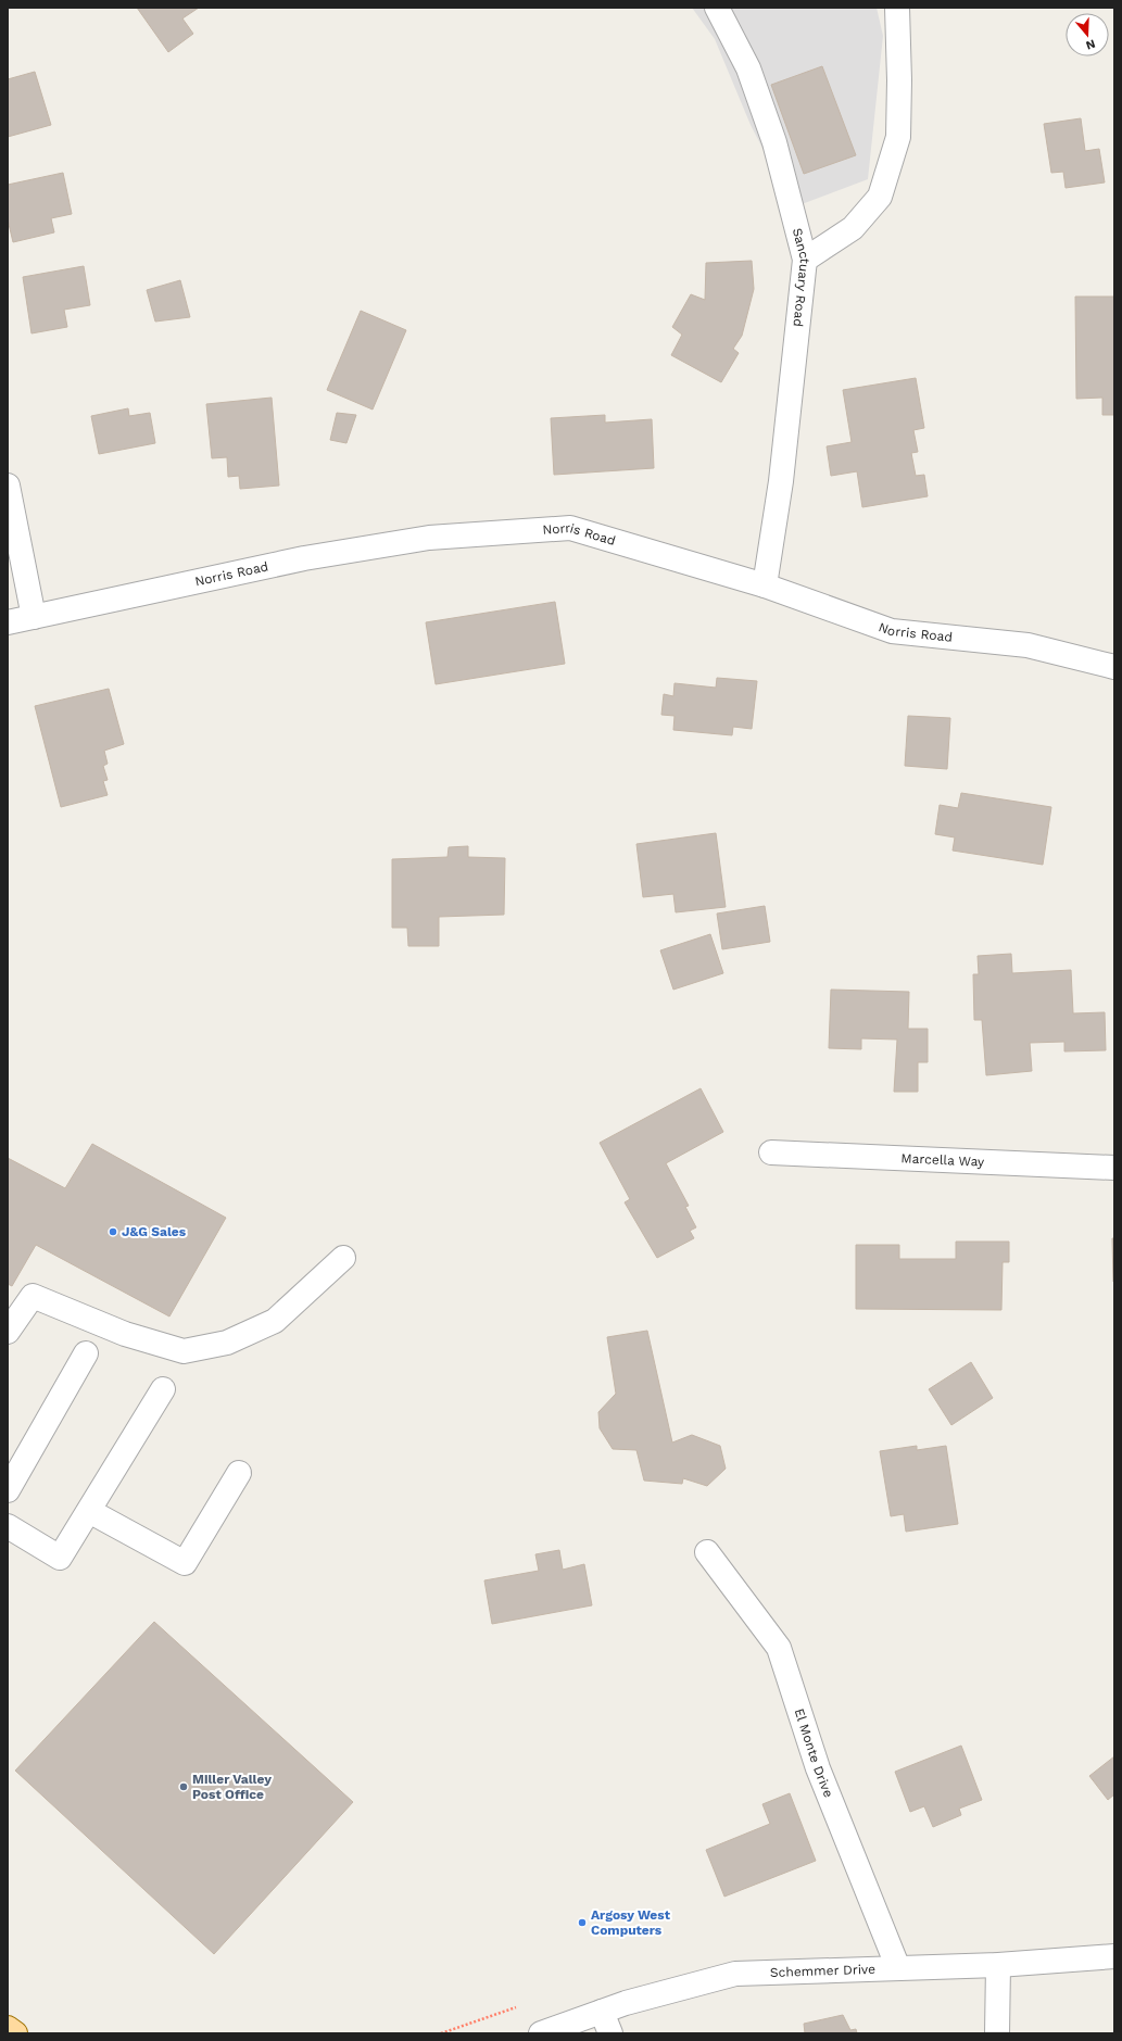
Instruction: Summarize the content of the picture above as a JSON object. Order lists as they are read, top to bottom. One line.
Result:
{"streets":{"street":["Sanctuary Road","Norris Road","Marcella Way","El Monte Drive","Schemmer Drive"]},"crossings":[["Sanctuary Road","Norris Road"],["El Monte Drive","Schemmer Drive"]],"places":["J&G Sales","Miller Valley Post Office","Argosy West Computers"],"north":"bottom"}
